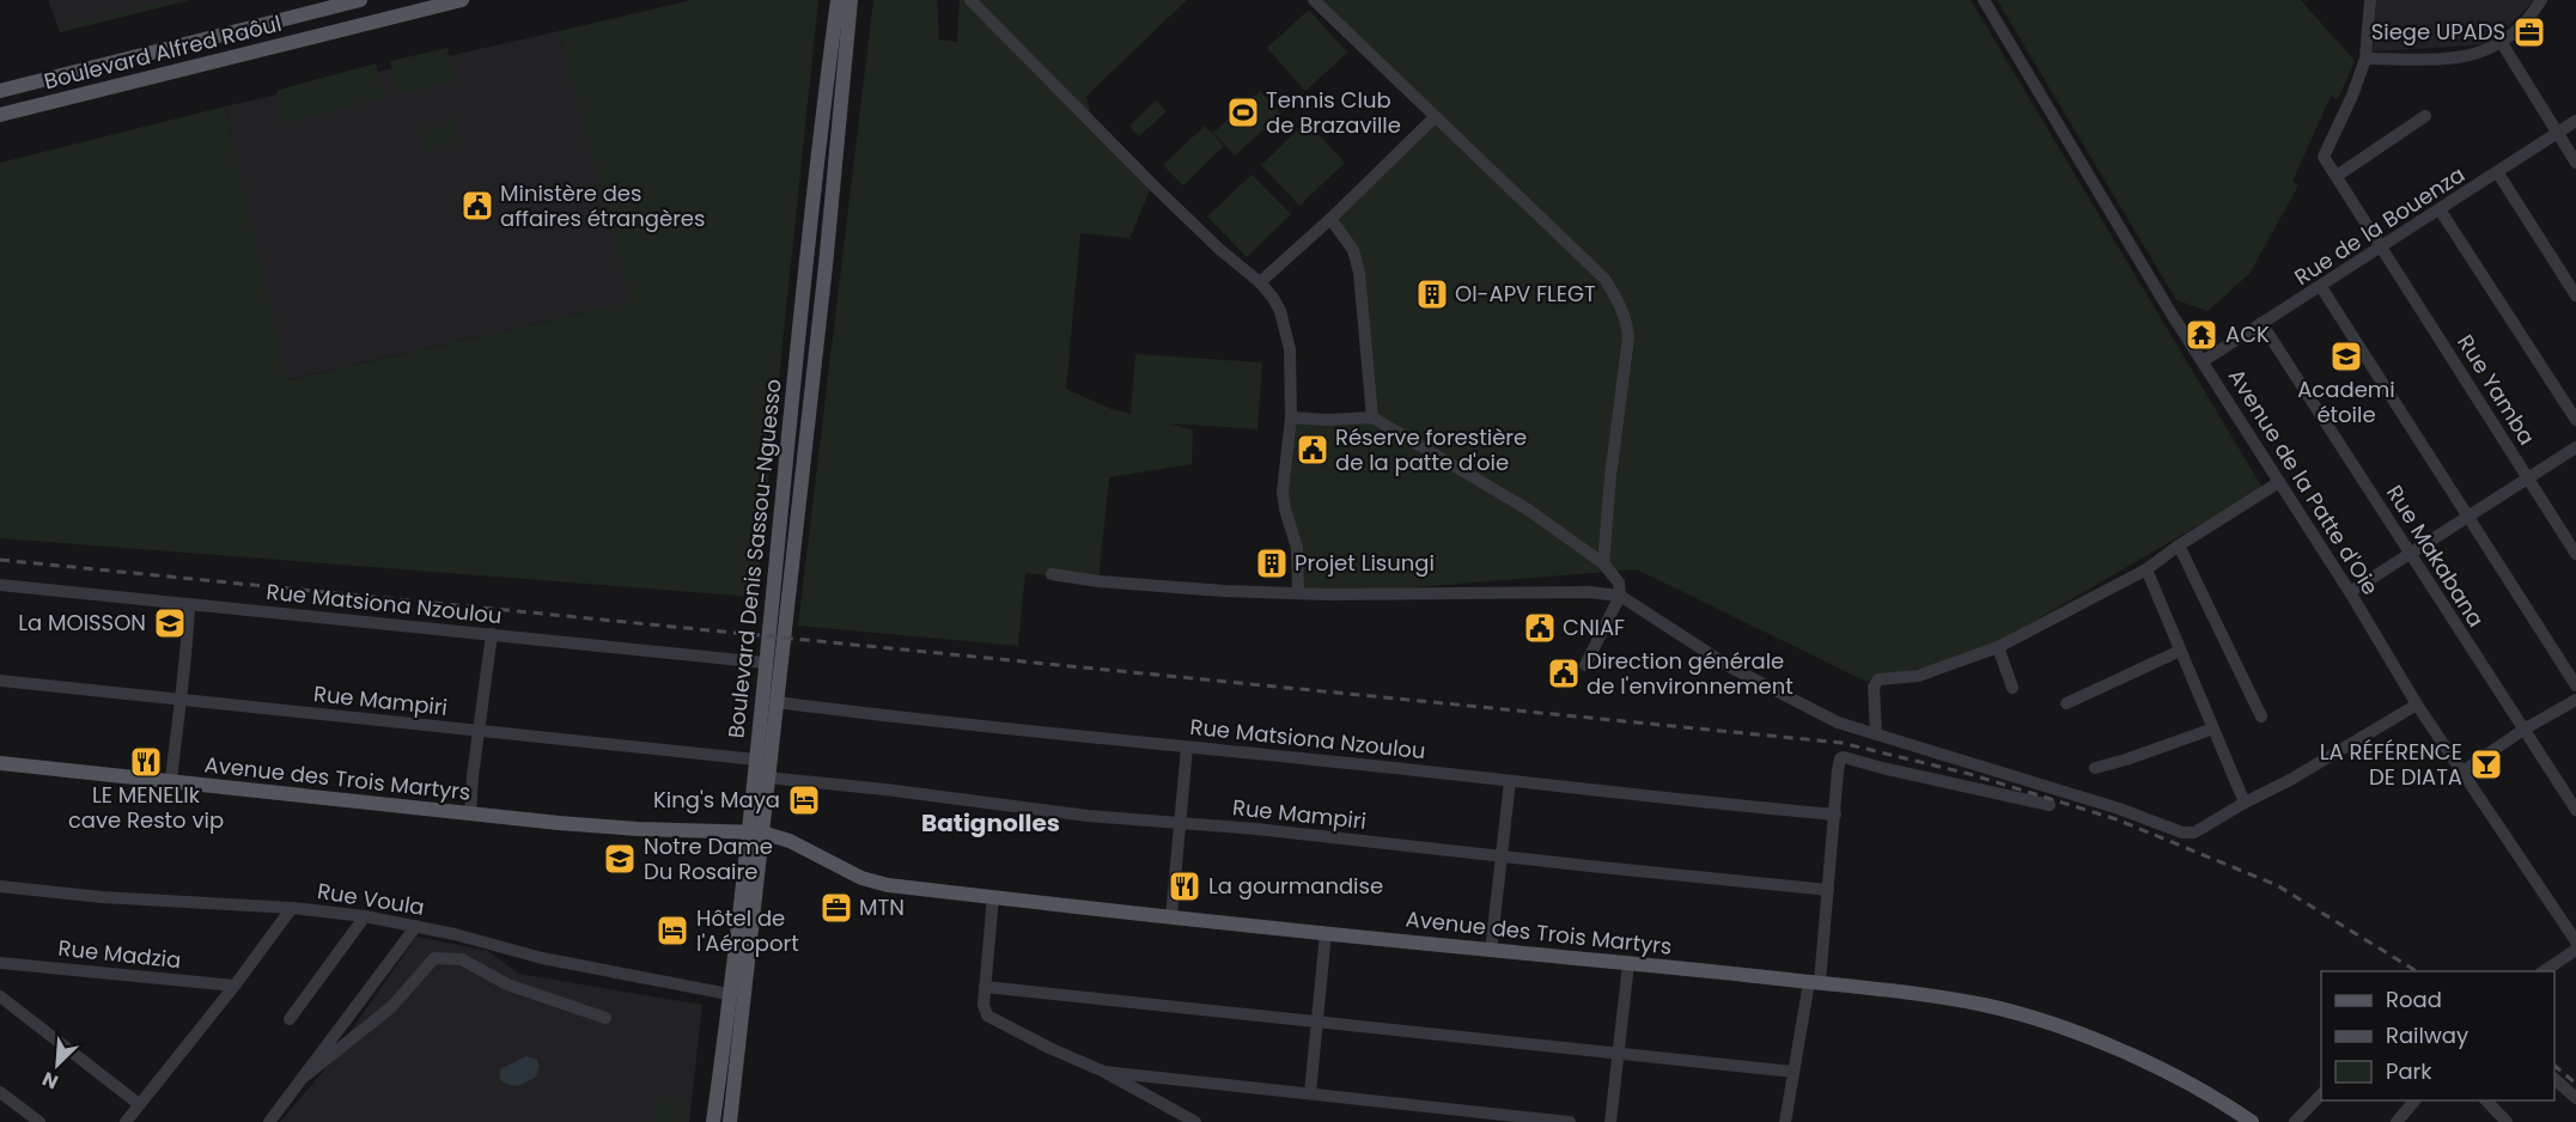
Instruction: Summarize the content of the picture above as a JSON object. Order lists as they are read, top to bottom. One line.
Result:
{"streets":{"main road":["Boulevard Alfred Raôul","Boulevard Denis Sassou-Nguesso","Avenue des Trois Martyrs"],"street":["Rue de la Bouenza","Rue Yamba","Avenue de la Patte d'Oie","Rue Makabana","Rue Matsiona Nzoulou","Rue Mampiri","Rue Voula","Rue Madzia"]},"crossings":[["Rue de la Bouenza","Rue Yamba"],["Rue de la Bouenza","Avenue de la Patte d'Oie"],["Rue de la Bouenza","Rue Makabana"],["Boulevard Denis Sassou-Nguesso","Rue Matsiona Nzoulou"],["Boulevard Denis Sassou-Nguesso","Rue Mampiri"],["Boulevard Denis Sassou-Nguesso","Avenue des Trois Martyrs"],["Boulevard Denis Sassou-Nguesso","Rue Voula"]],"districts":["Batignolles"],"places":{"office":["Siege UPADS","MTN"],"sports":["Tennis Club de Brazaville"],"public building":["Ministère des affaires étrangères","Réserve forestière de la patte d'oie","CNIAF","Direction générale de l'environnement"],"building":["OI-APV FLEGT","Projet Lisungi"],"temple":["ACK"],"school or university":["Academi étoile","La MOISSON","Notre Dame Du Rosaire"],"restaurant":["LE MENELIk cave Resto vip","La gourmandise"],"bar":["LA RÉFÉRENCE DE DIATA"],"hotel":["King's Maya","Hôtel de l'Aéroport"]},"legend":["Road","Railway","Park"],"north":"bottom left"}
